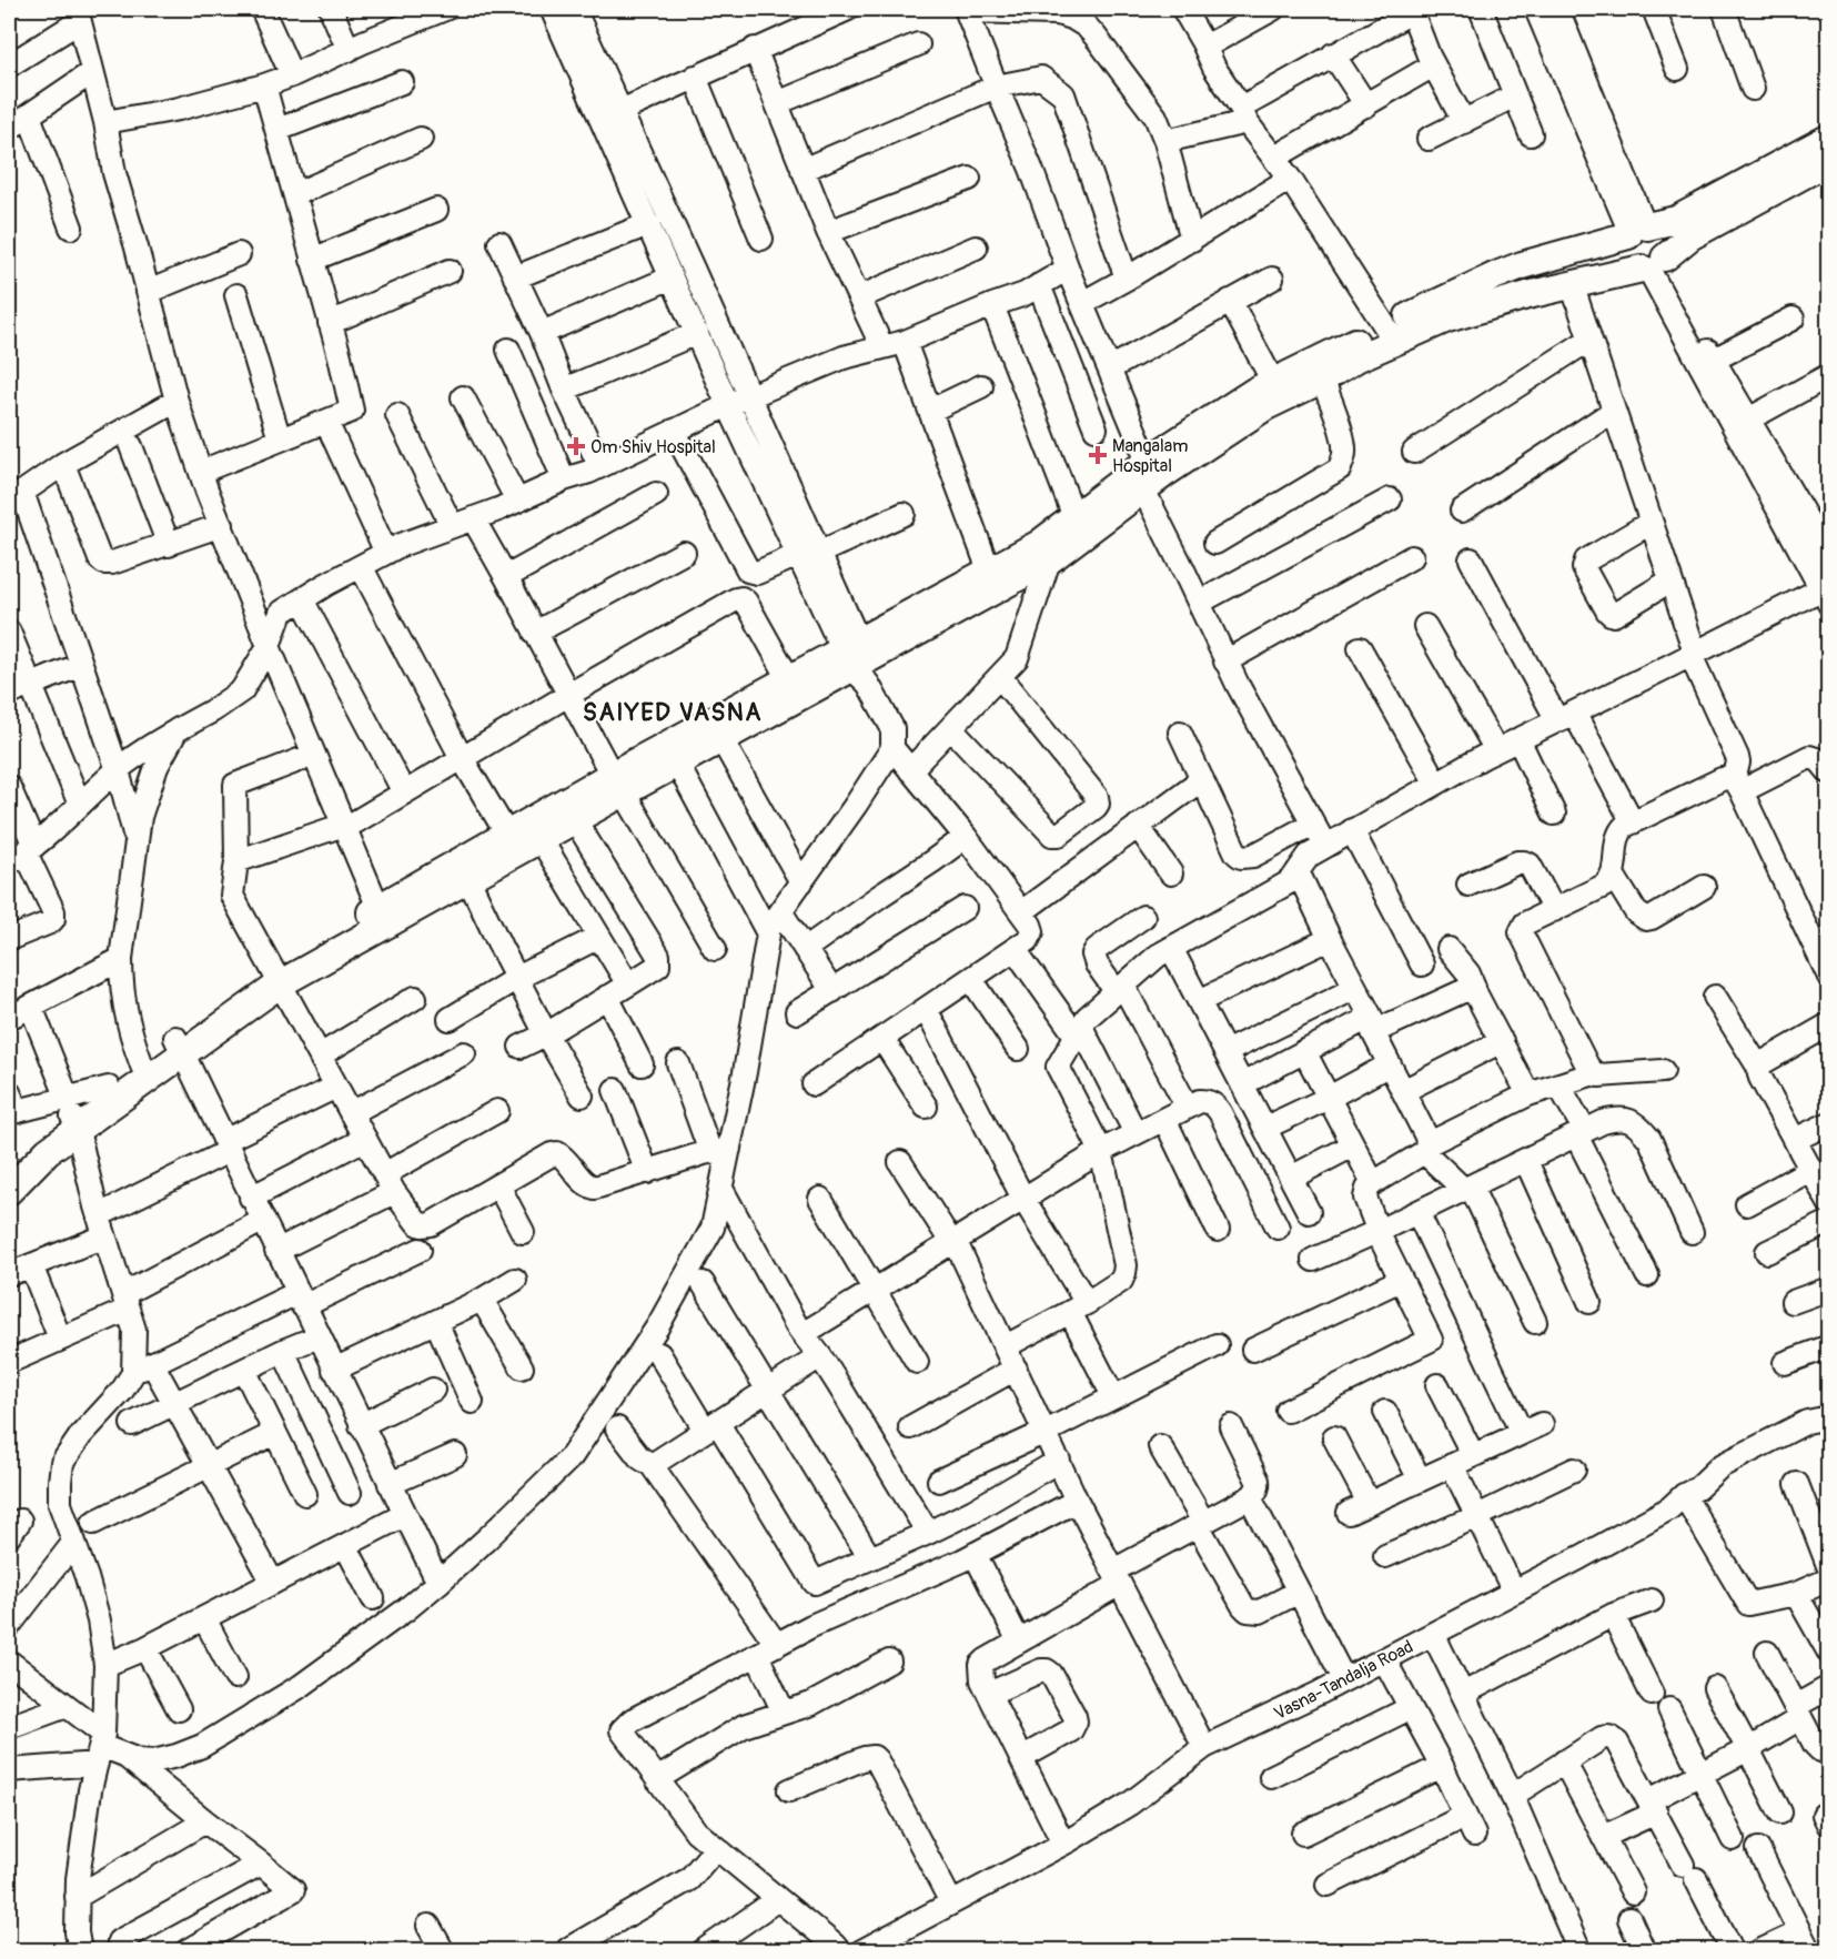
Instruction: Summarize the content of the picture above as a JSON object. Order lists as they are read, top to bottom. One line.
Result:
{"streets":{"street":["Vasna-Tandalja Road"]},"districts":["SAIYED VASNA"],"places":{"health":["Om Shiv Hospital","Mangalam Hospital"]}}
